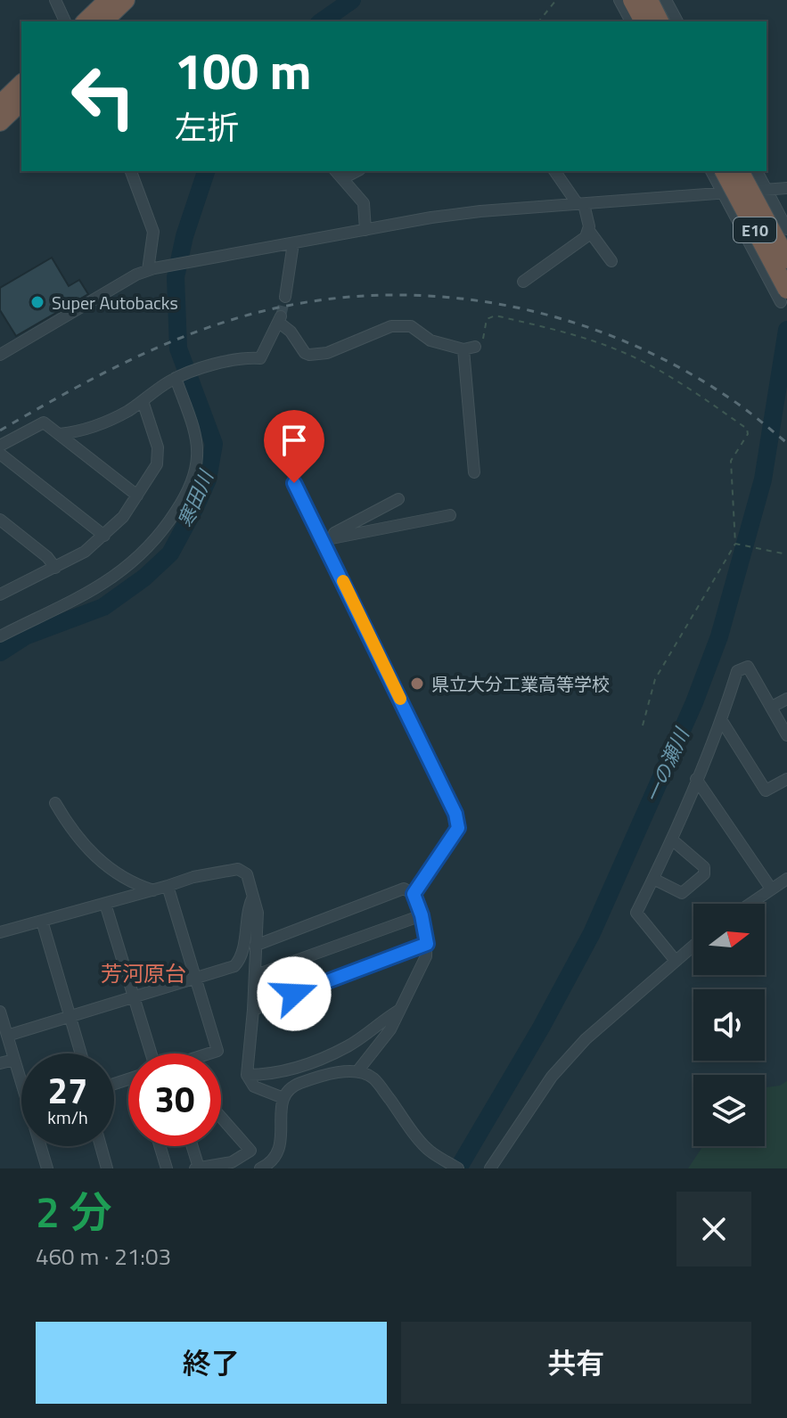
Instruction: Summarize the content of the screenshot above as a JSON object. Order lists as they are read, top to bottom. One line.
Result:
{"streets":{"highway":["E10"]},"districts":["芳河原台"],"water":["寒田川","一の瀬川"],"places":["Super Autobacks","県立大分工業高等学校"],"north":"right","page":{"turn":["100 m","左折"],"speed":"27 km/h","limit":"30","heading":["2 分","460 m · 21:03"],"buttons":["終了","共有"]}}
